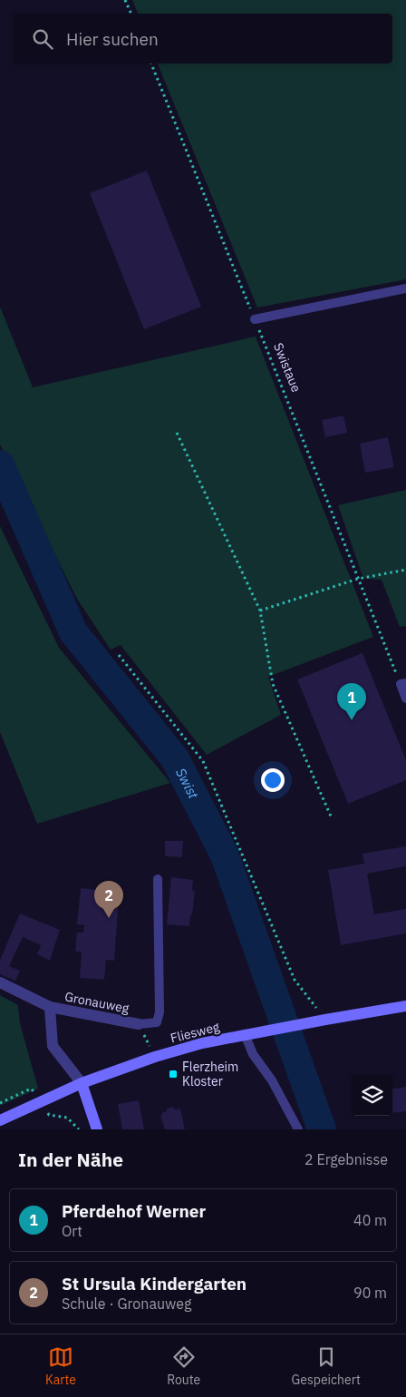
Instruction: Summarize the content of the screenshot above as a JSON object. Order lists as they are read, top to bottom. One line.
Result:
{"streets":{"main road":["Fliesweg"],"street":["Gronauweg"],"path":["Swistaue"]},"crossings":[["Gronauweg","Fliesweg"]],"water":["Swist"],"places":{"transit":["Flerzheim Kloster"]},"page":{"search":"Hier suchen","pins":["1","2"],"heading":["In der Nähe","2 Ergebnisse"],"list":[{"mark":"1","name":"Pferdehof Werner","note":"Ort","value":"40 m"},{"mark":"2","name":"St Ursula Kindergarten","note":"Schule · Gronauweg","value":"90 m"}],"nav":["Karte","Route","Gespeichert"]}}
